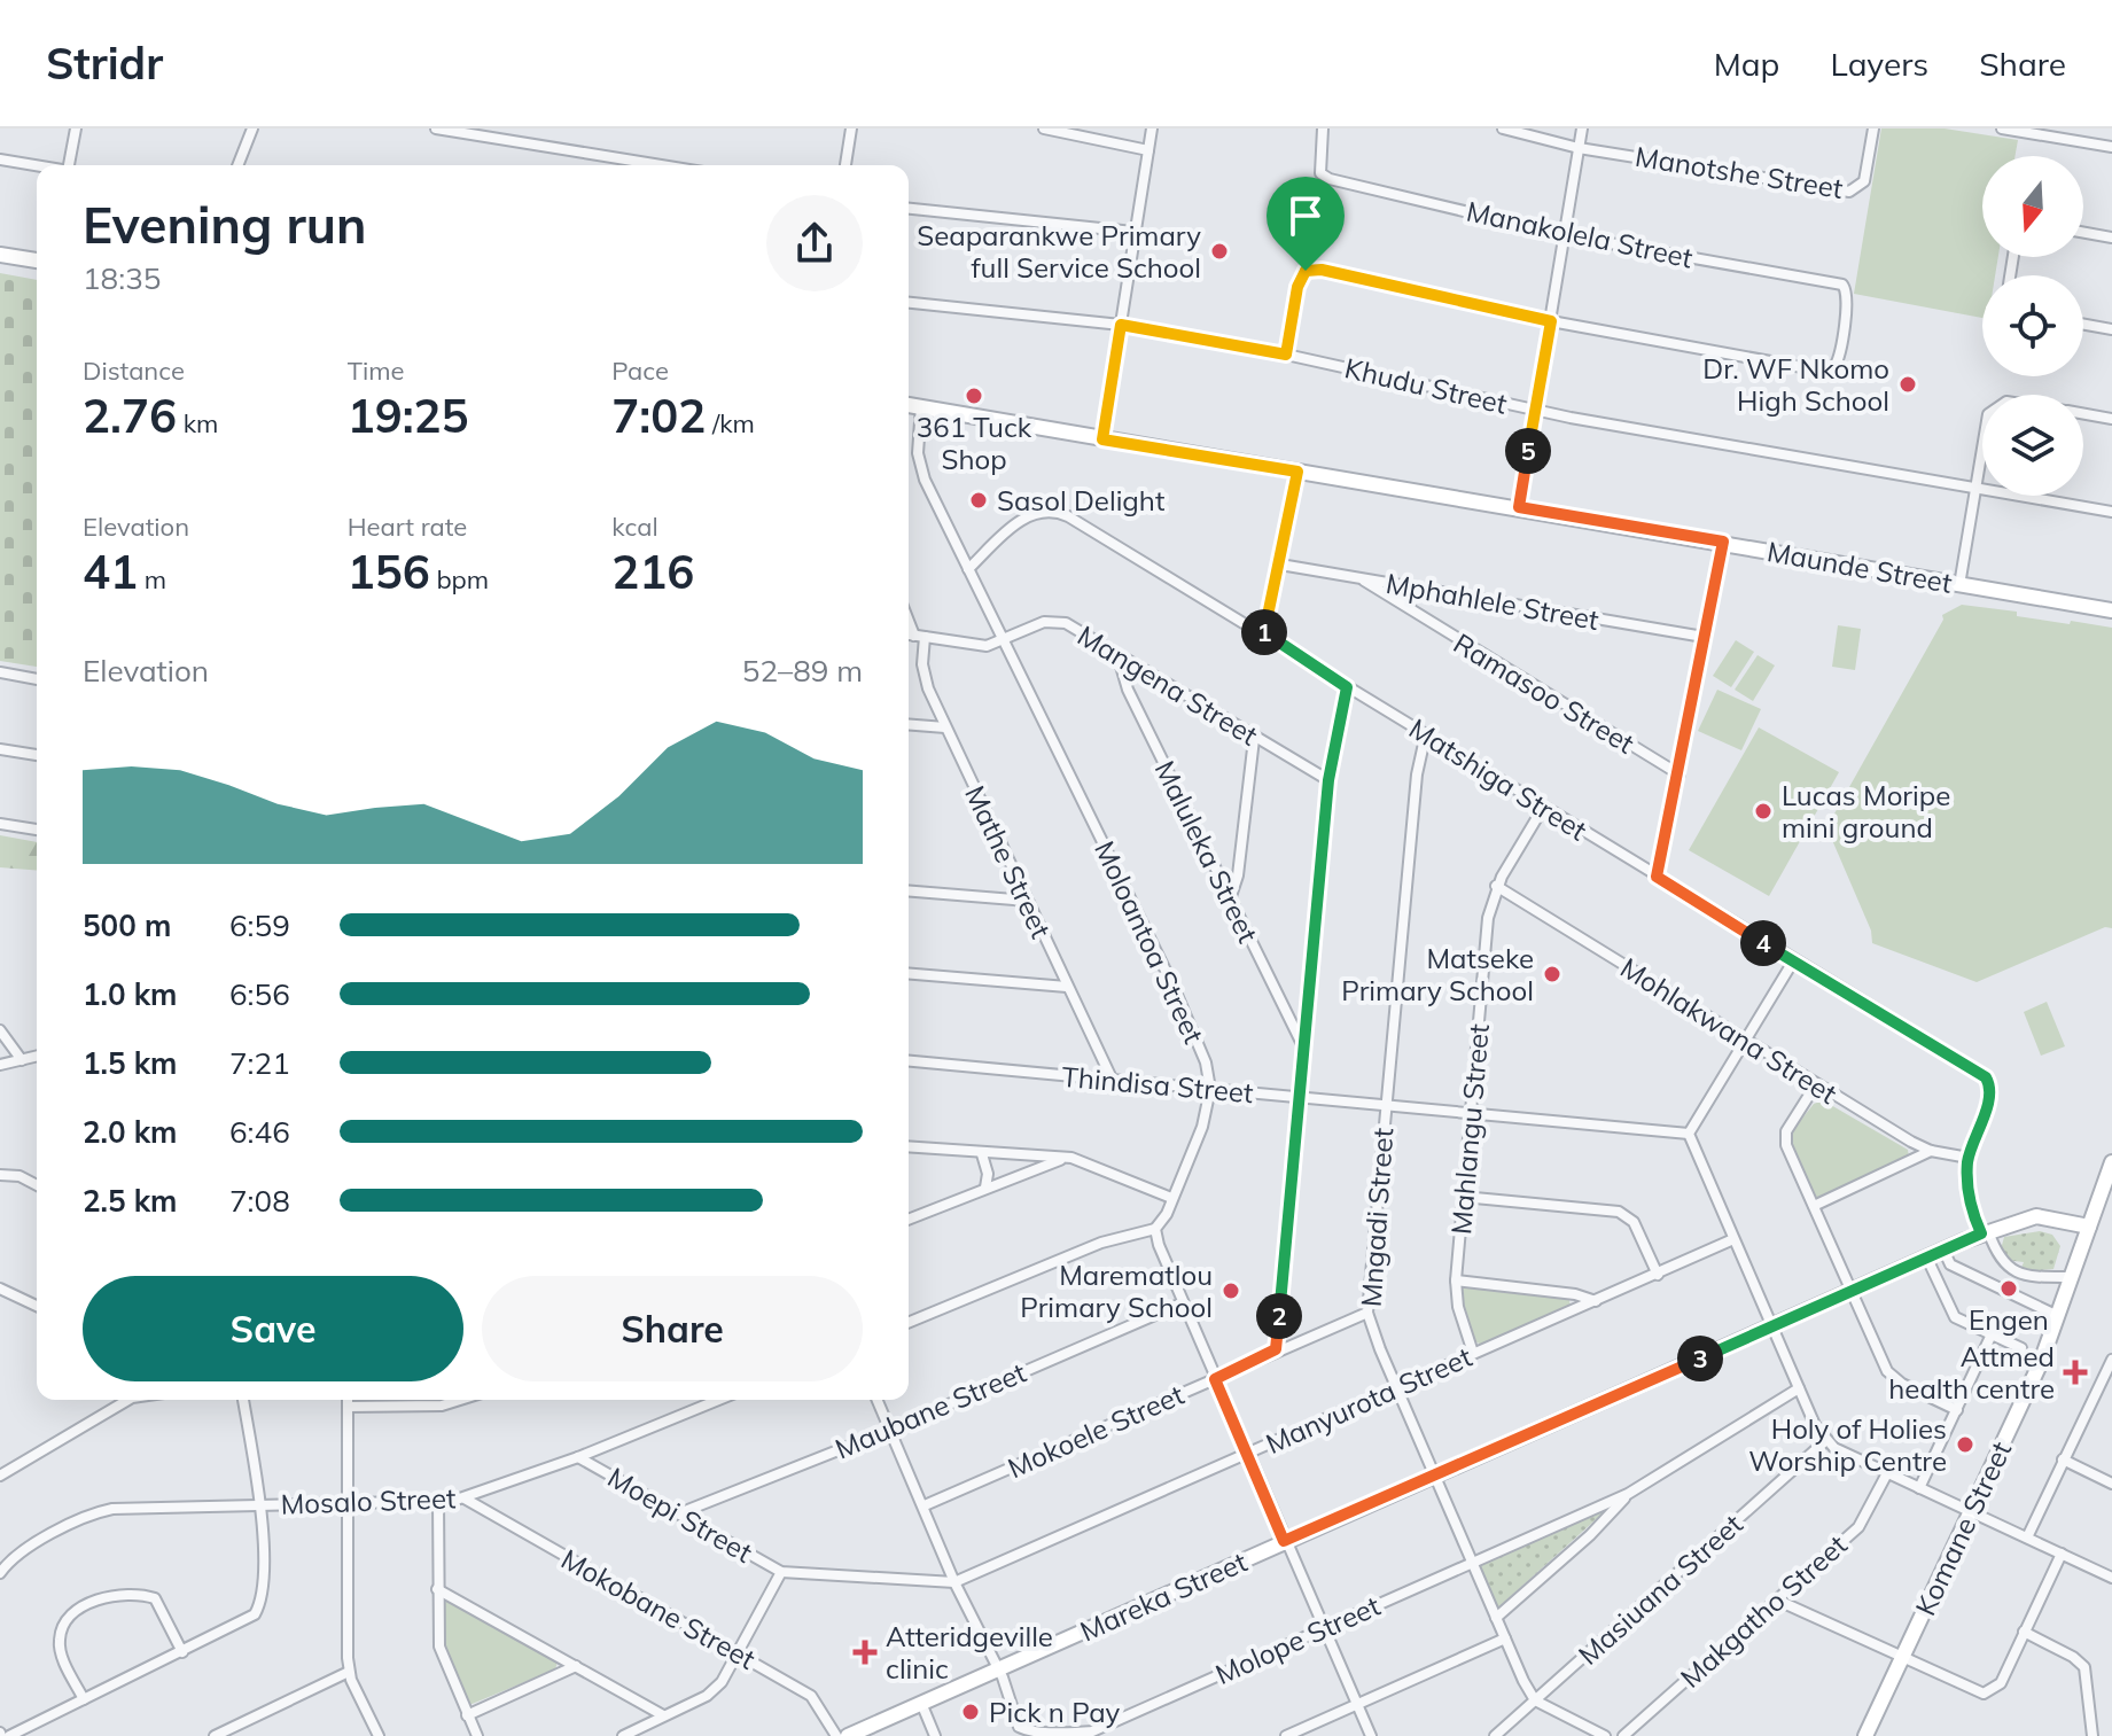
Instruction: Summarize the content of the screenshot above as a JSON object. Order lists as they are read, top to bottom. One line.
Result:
{"streets":{"street":["Manotshe Street","Manakolela Street","Khudu Street","Maunde Street","Mphahlele Street","Mangena Street","Ramasoo Street","Matshiga Street","Maluleka Street","Mathe Street","Moloantoa Street","Mohlakwana Street","Thindisa Street","Mahlangu Street","Mngadi Street","Manyurota Street","Maubane Street","Mokoele Street","Mosalo Street","Moepi Street","Komane Street","Masiuana Street","Mareka Street","Mokobane Street","Makgatho Street","Molope Street"]},"crossings":[["Maunde Street","Moloantoa Street"],["Mphahlele Street","Ramasoo Street"],["Mangena Street","Maluleka Street"],["Mangena Street","Moloantoa Street"],["Matshiga Street","Moloantoa Street"],["Matshiga Street","Mohlakwana Street"],["Matshiga Street","Mahlangu Street"],["Matshiga Street","Mngadi Street"],["Mathe Street","Thindisa Street"],["Moloantoa Street","Thindisa Street"],["Mohlakwana Street","Mahlangu Street"],["Thindisa Street","Mahlangu Street"],["Thindisa Street","Mngadi Street"],["Mahlangu Street","Manyurota Street"],["Mngadi Street","Manyurota Street"],["Mngadi Street","Mokoele Street"],["Mngadi Street","Masiuana Street"],["Mngadi Street","Mareka Street"],["Mngadi Street","Molope Street"],["Maubane Street","Moepi Street"],["Mosalo Street","Moepi Street"],["Mosalo Street","Mokobane Street"],["Komane Street","Mareka Street"],["Mareka Street","Molope Street"]],"places":{"other":["Seaparankwe Primary full Service School","Dr. WF Nkomo High School","361 Tuck Shop","Sasol Delight","Lucas Moripe mini ground","Matseke Primary School","Engen","Marematlou Primary School","Holy of Holies Worship Centre","Pick n Pay"],"health":["Attmed health centre","Atteridgeville clinic"]},"north":"bottom","page":{"header":"Stridr","nav":["Map","Layers","Share"],"heading":["Evening run","18:35"],"stats":[["Distance","2.76 km"],["Time","19:25"],["Pace","7:02 /km"],["Elevation","41 m"],["Heart rate","156 bpm"],["kcal","216"]],"pins":["5","1","4","2","3"],"chart":["Elevation","52–89 m"],"list":[{"name":"500 m","note":"6:59"},{"name":"1.0 km","note":"6:56"},{"name":"1.5 km","note":"7:21"},{"name":"2.0 km","note":"6:46"},{"name":"2.5 km","note":"7:08"}],"buttons":["Save","Share"]}}
